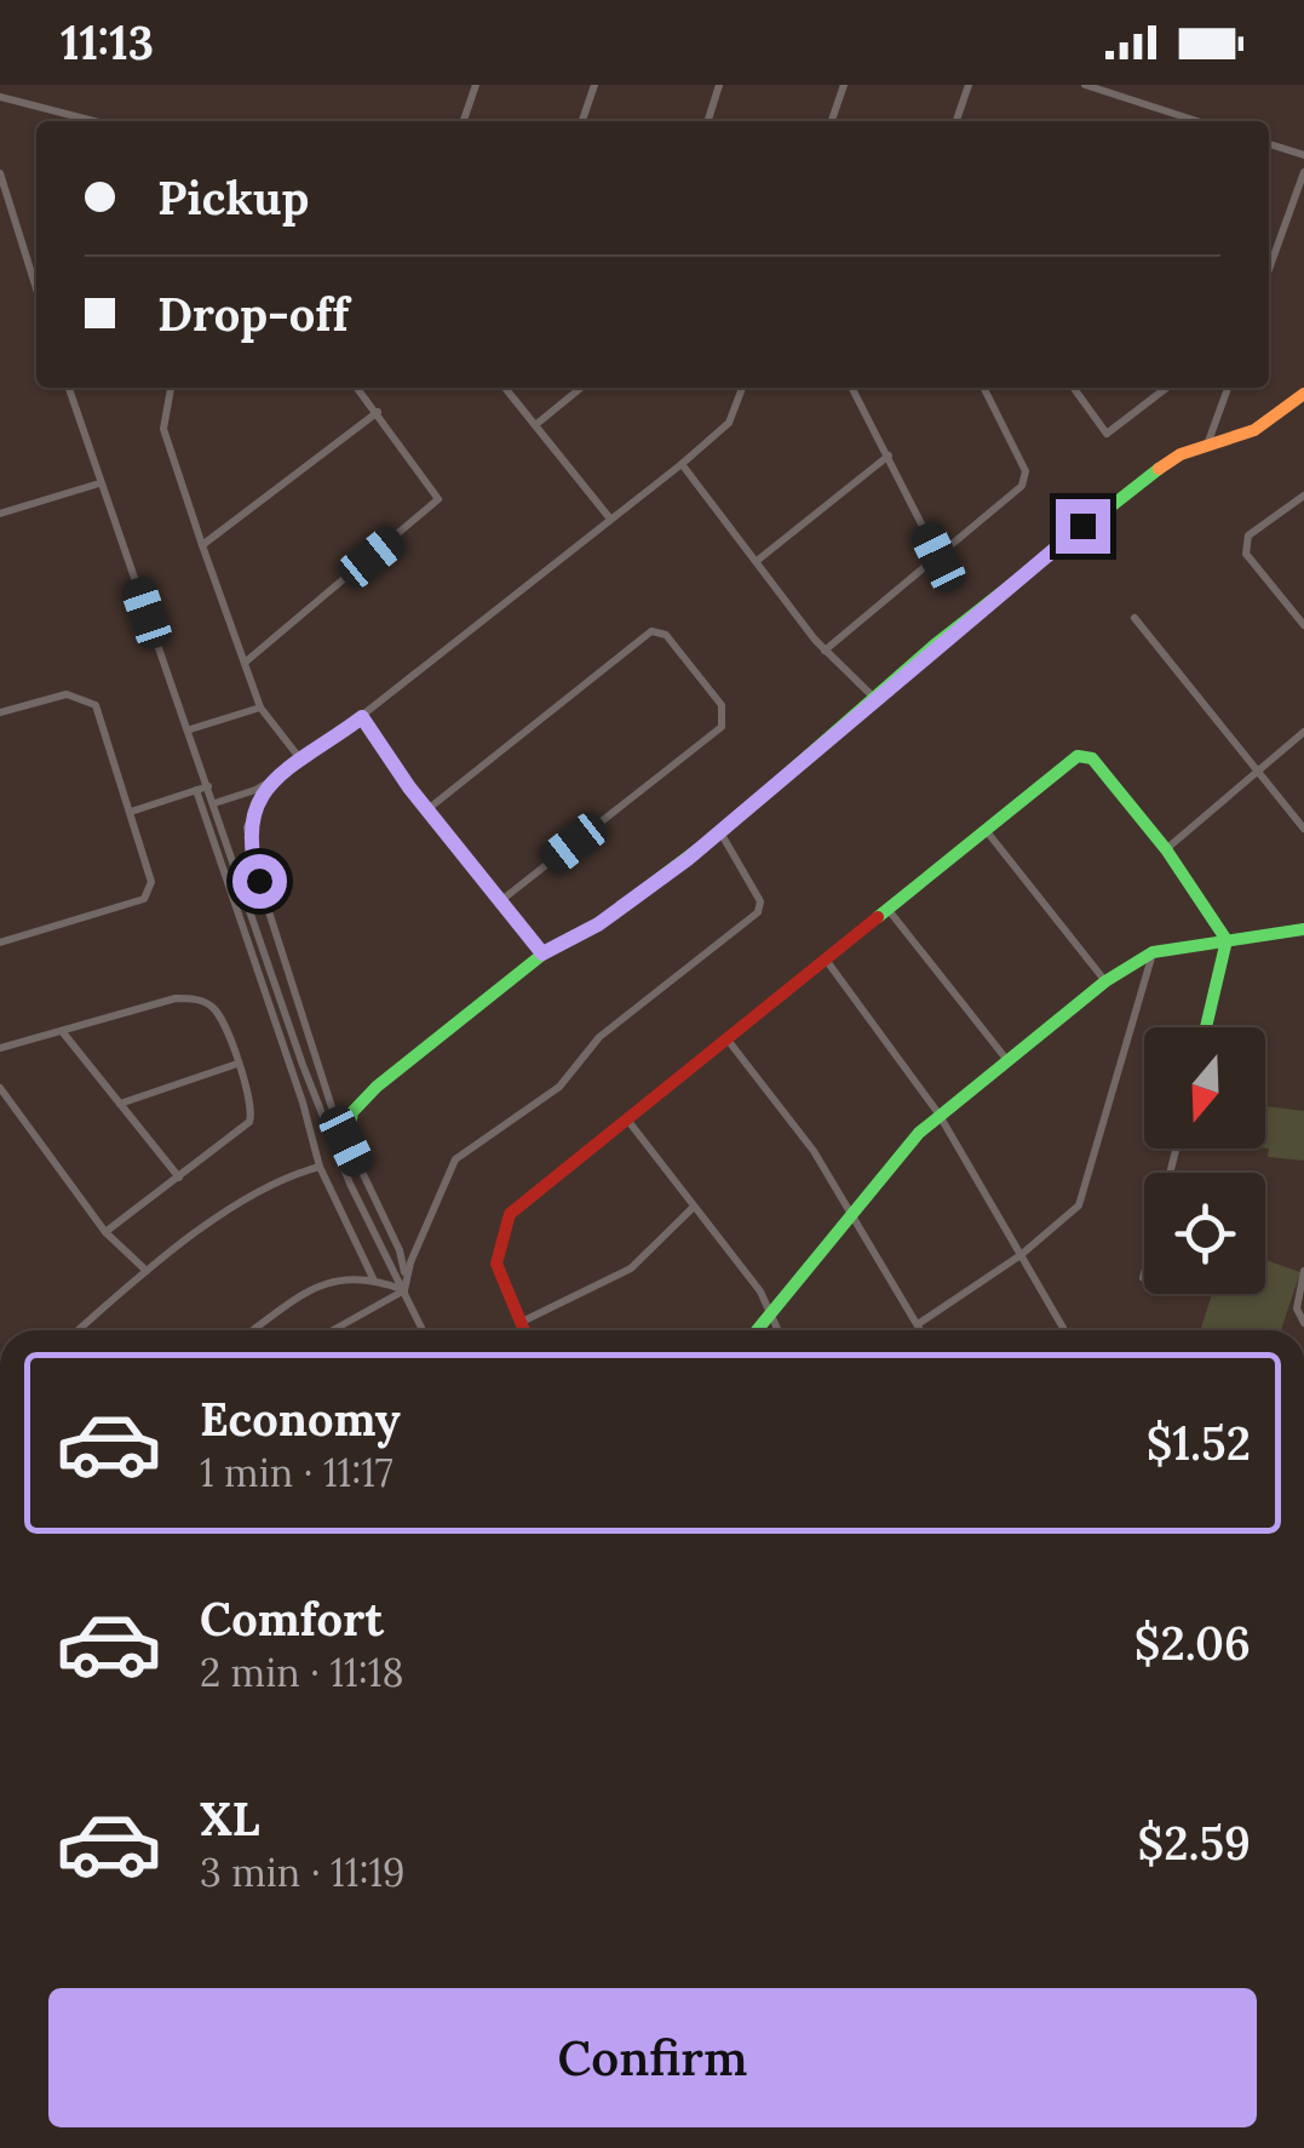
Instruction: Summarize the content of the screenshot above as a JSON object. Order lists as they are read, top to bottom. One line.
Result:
{"north":"bottom","page":{"status":"11:13","banner":["Pickup","Drop-off"],"list":[{"name":"Economy","note":"1 min · 11:17","value":"$1.52"},{"name":"Comfort","note":"2 min · 11:18","value":"$2.06"},{"name":"XL","note":"3 min · 11:19","value":"$2.59"}],"buttons":"Confirm"}}
